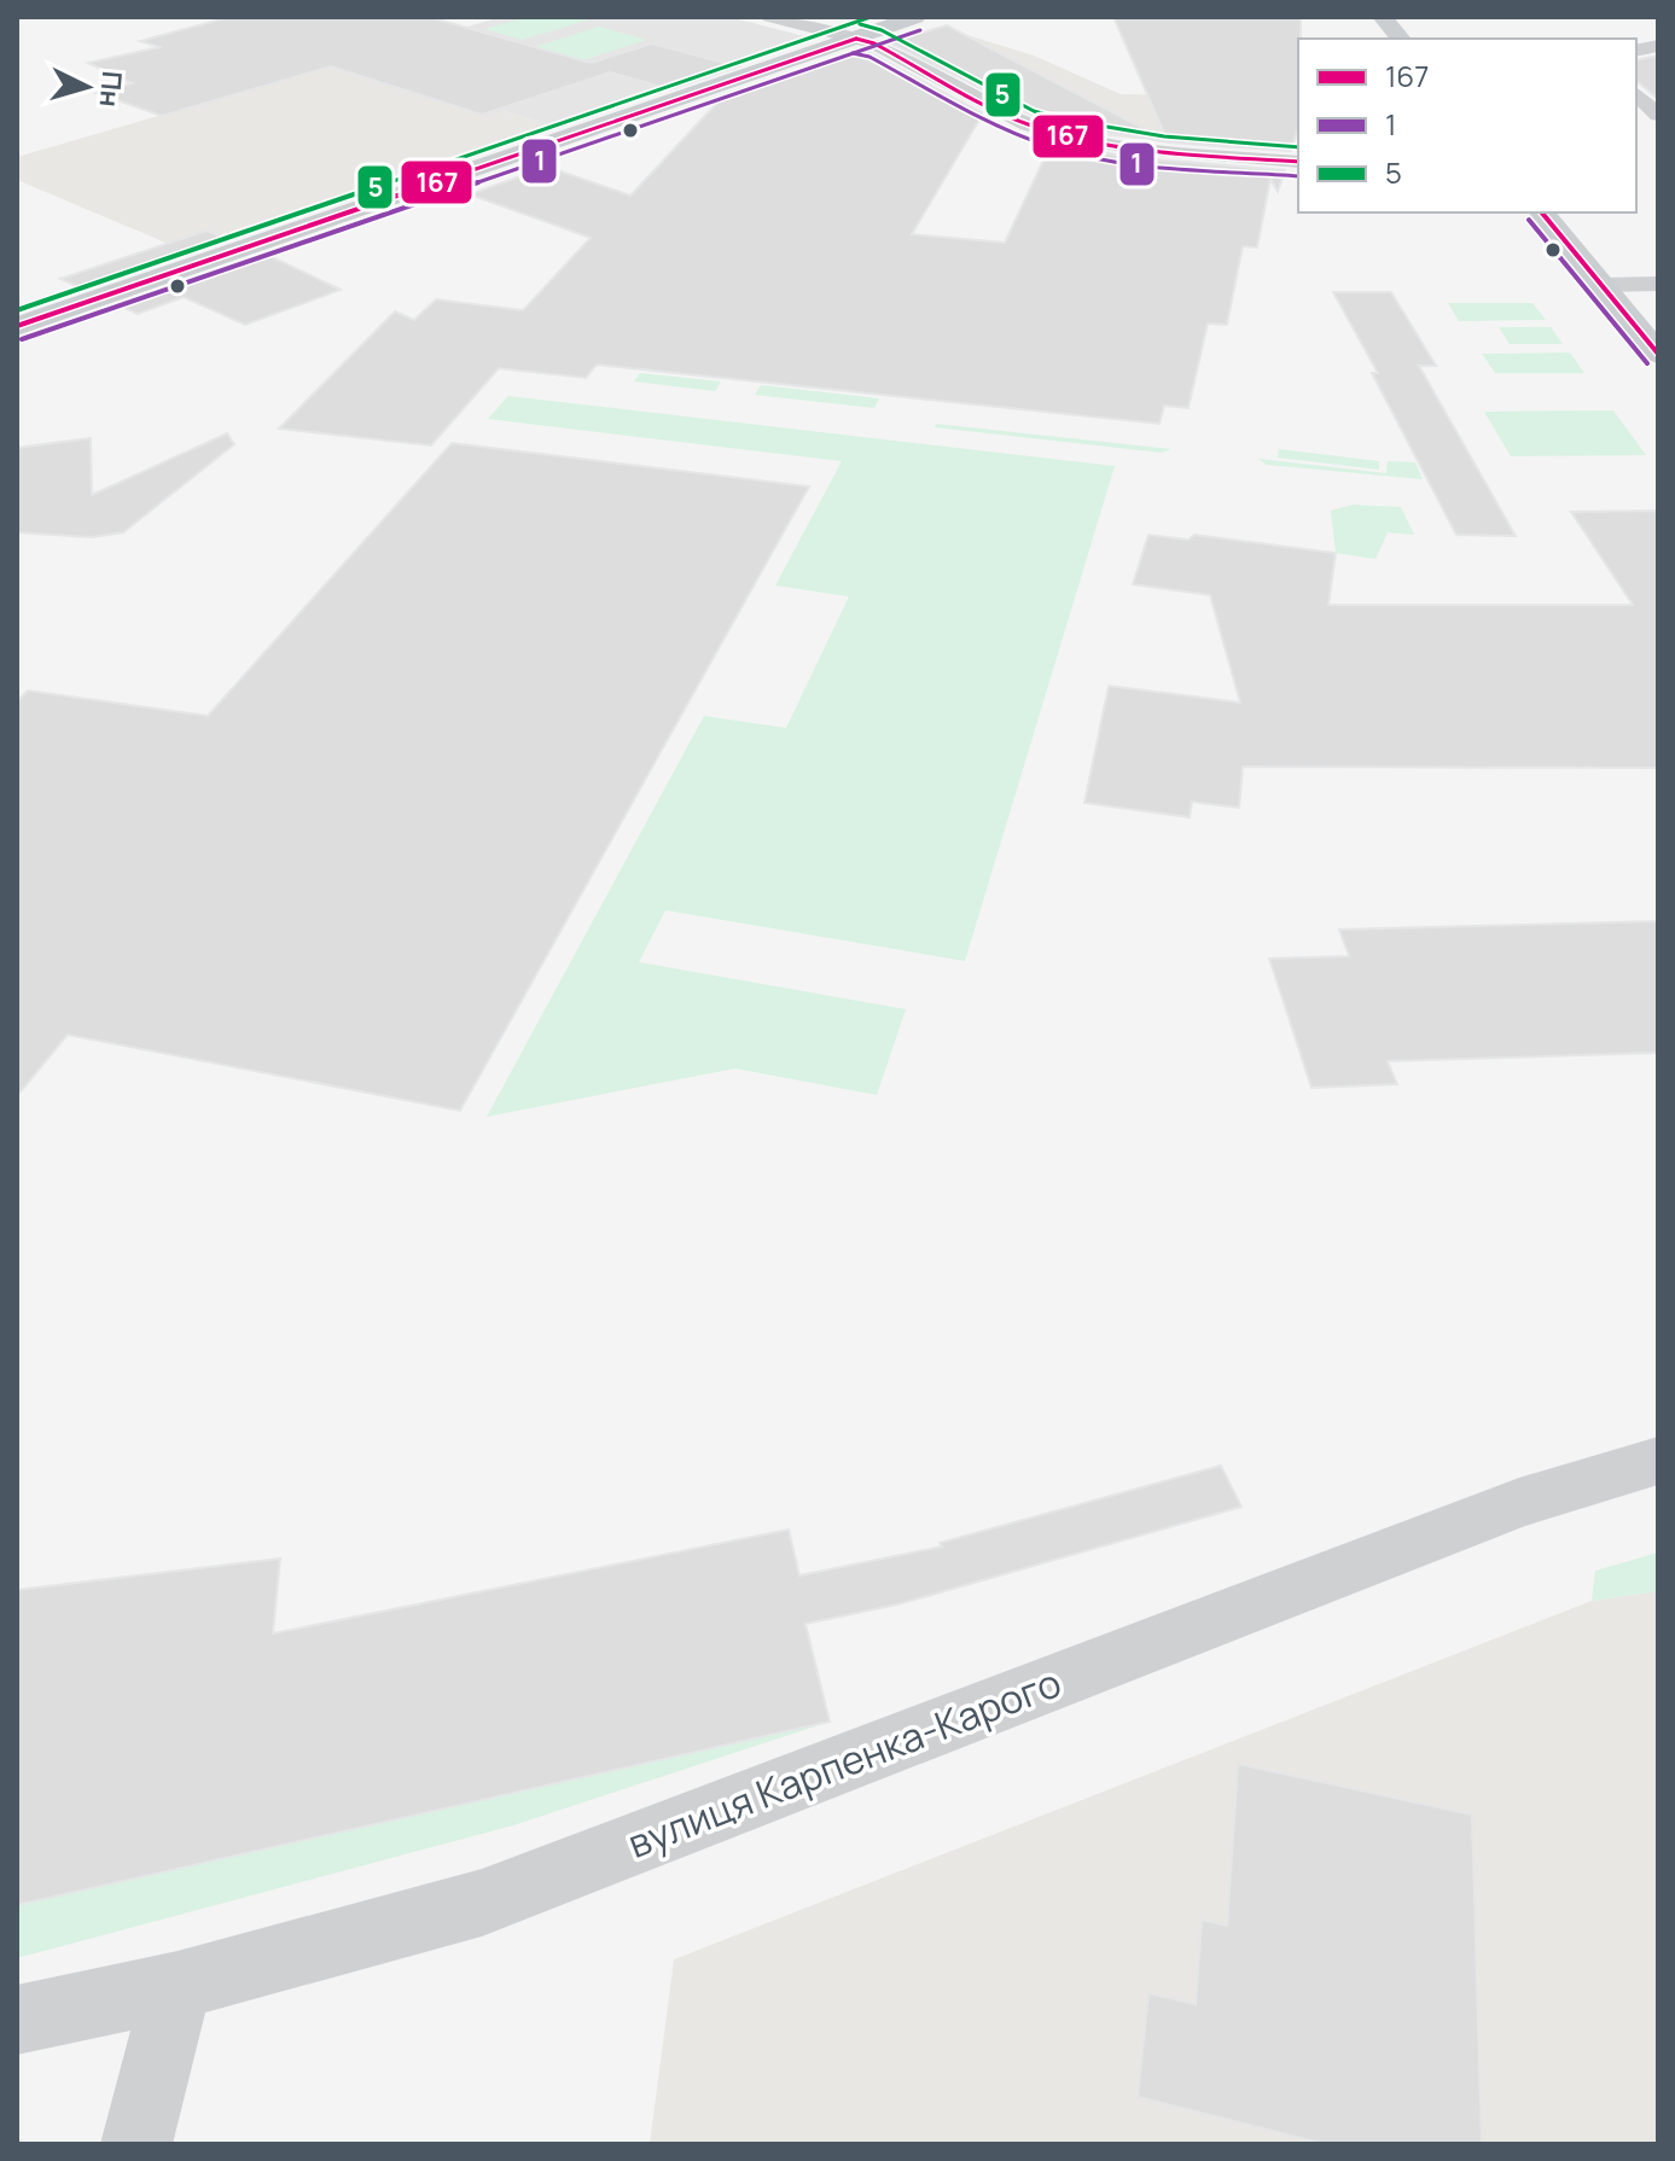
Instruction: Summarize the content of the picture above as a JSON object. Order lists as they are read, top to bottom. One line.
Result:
{"streets":{"street":["вулиця Карпенка-Карого"]},"lines":["transit line 5","transit line 1","transit line 167"],"legend":["167","1","5"],"north":"right"}
